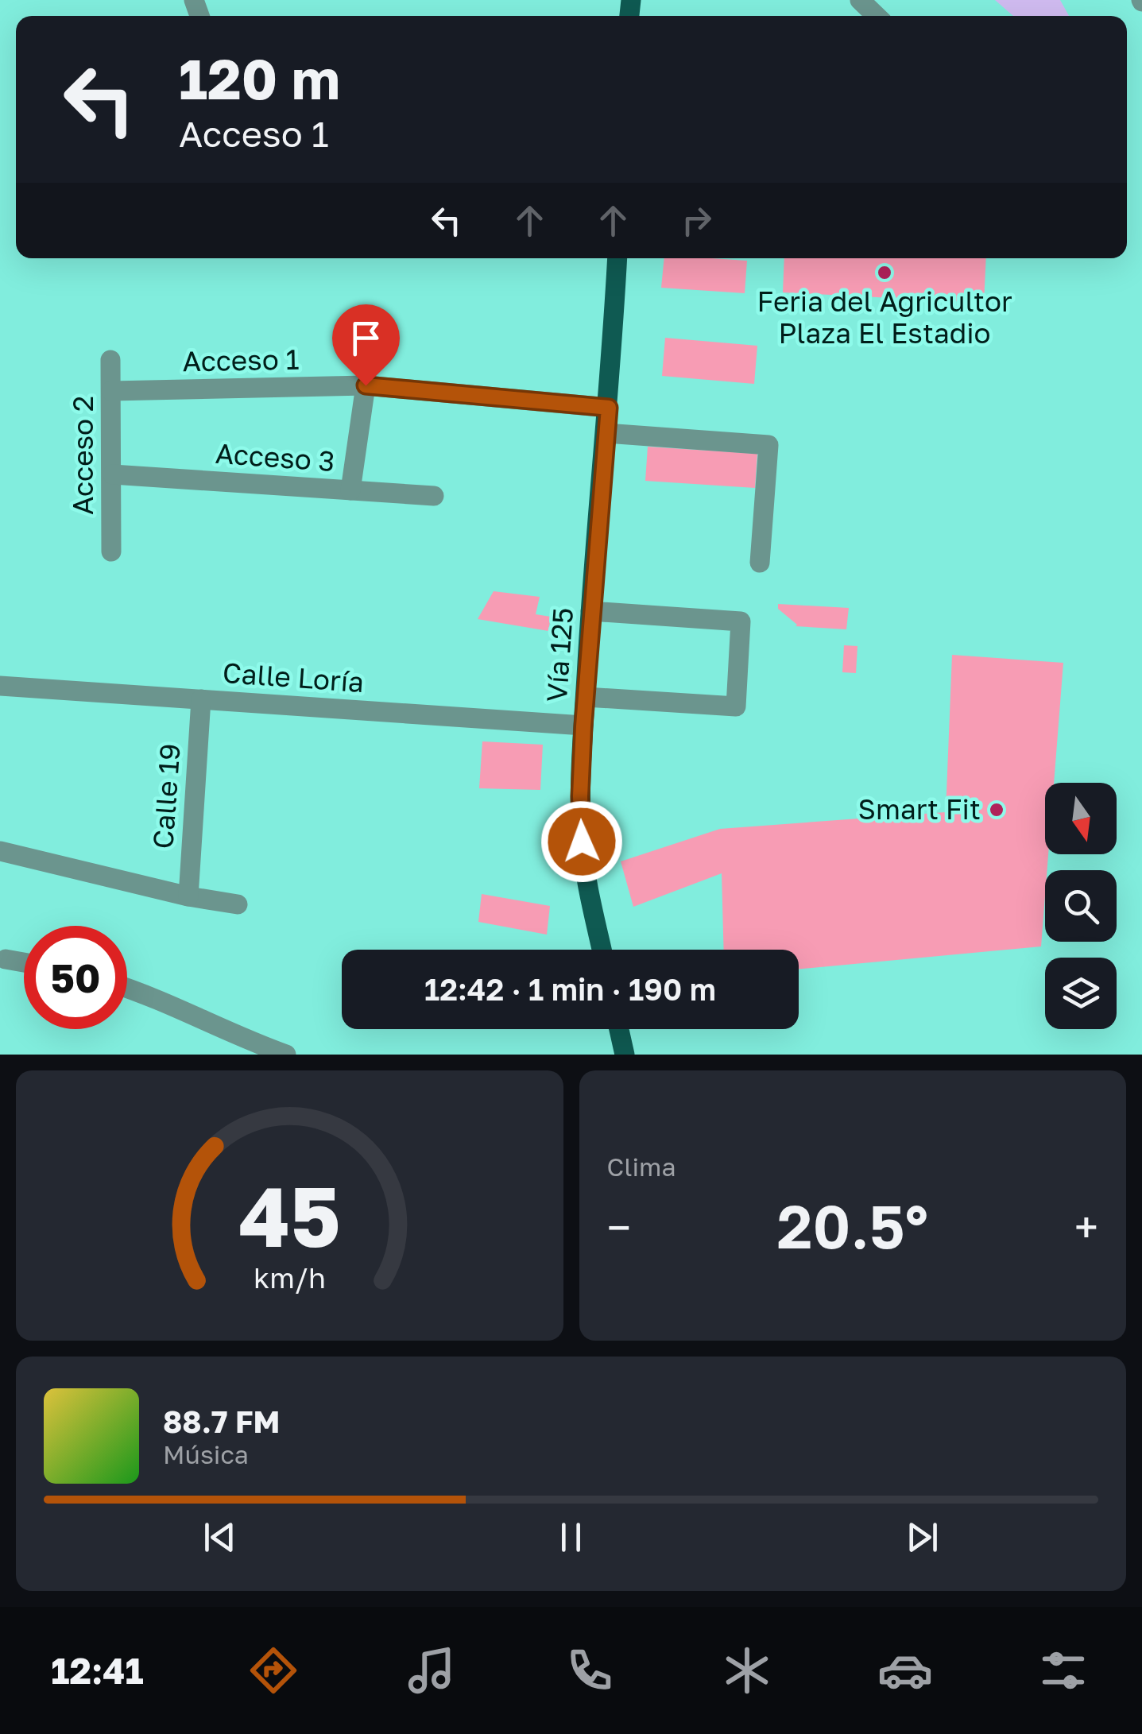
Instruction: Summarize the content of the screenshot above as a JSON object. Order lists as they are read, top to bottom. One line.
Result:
{"streets":{"main road":["Vía 125"],"street":["Acceso 1","Acceso 2","Acceso 3","Calle Loría","Calle 19"]},"crossings":[["Acceso 1","Acceso 2"],["Acceso 1","Vía 125"],["Acceso 2","Acceso 3"],["Vía 125","Calle Loría"],["Calle Loría","Calle 19"]],"places":["Feria del Agricultor Plaza El Estadio","Smart Fit"],"north":"bottom","page":{"turn":["120 m","Acceso 1"],"limit":"50","trip":"12:42 · 1 min · 190 m","tile":"Clima","heat":["−","20.5°","+"],"song":["88.7 FM","Música"],"tabs":"12:41","gauge":["45","km/h"]}}
